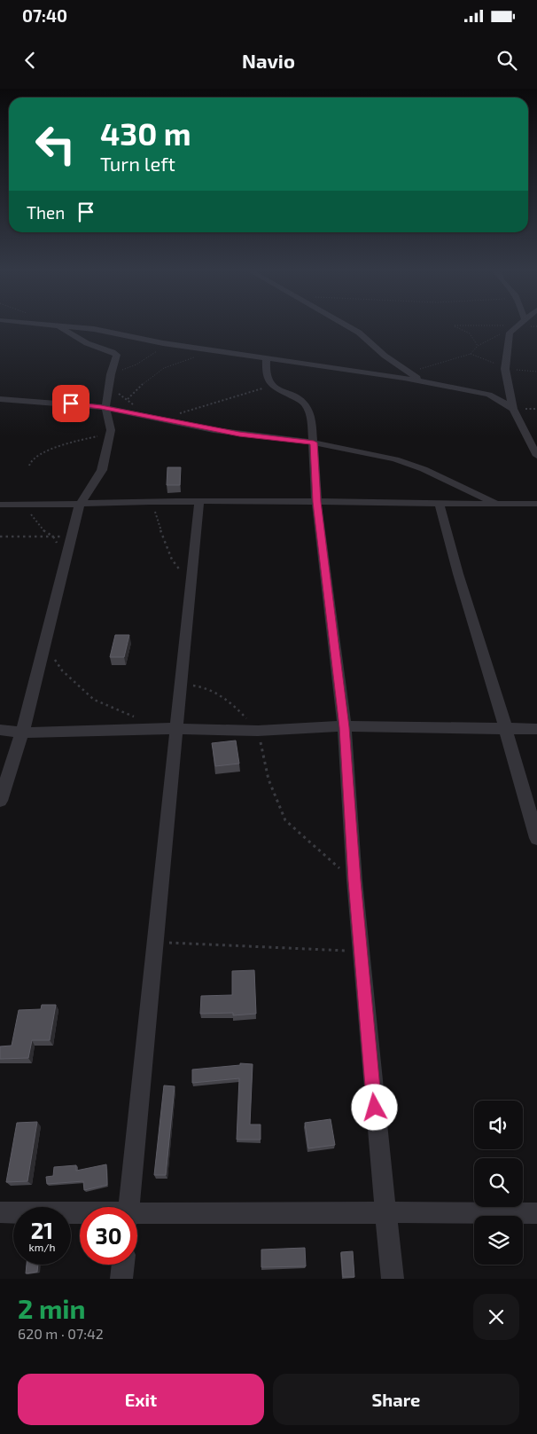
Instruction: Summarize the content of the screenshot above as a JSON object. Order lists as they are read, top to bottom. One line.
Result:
{"page":{"status":"07:40","header":"Navio","turn":["430 m","Turn left"],"then":"Then","speed":"21 km/h","limit":"30","heading":["2 min","620 m · 07:42"],"buttons":["Exit","Share"]}}
